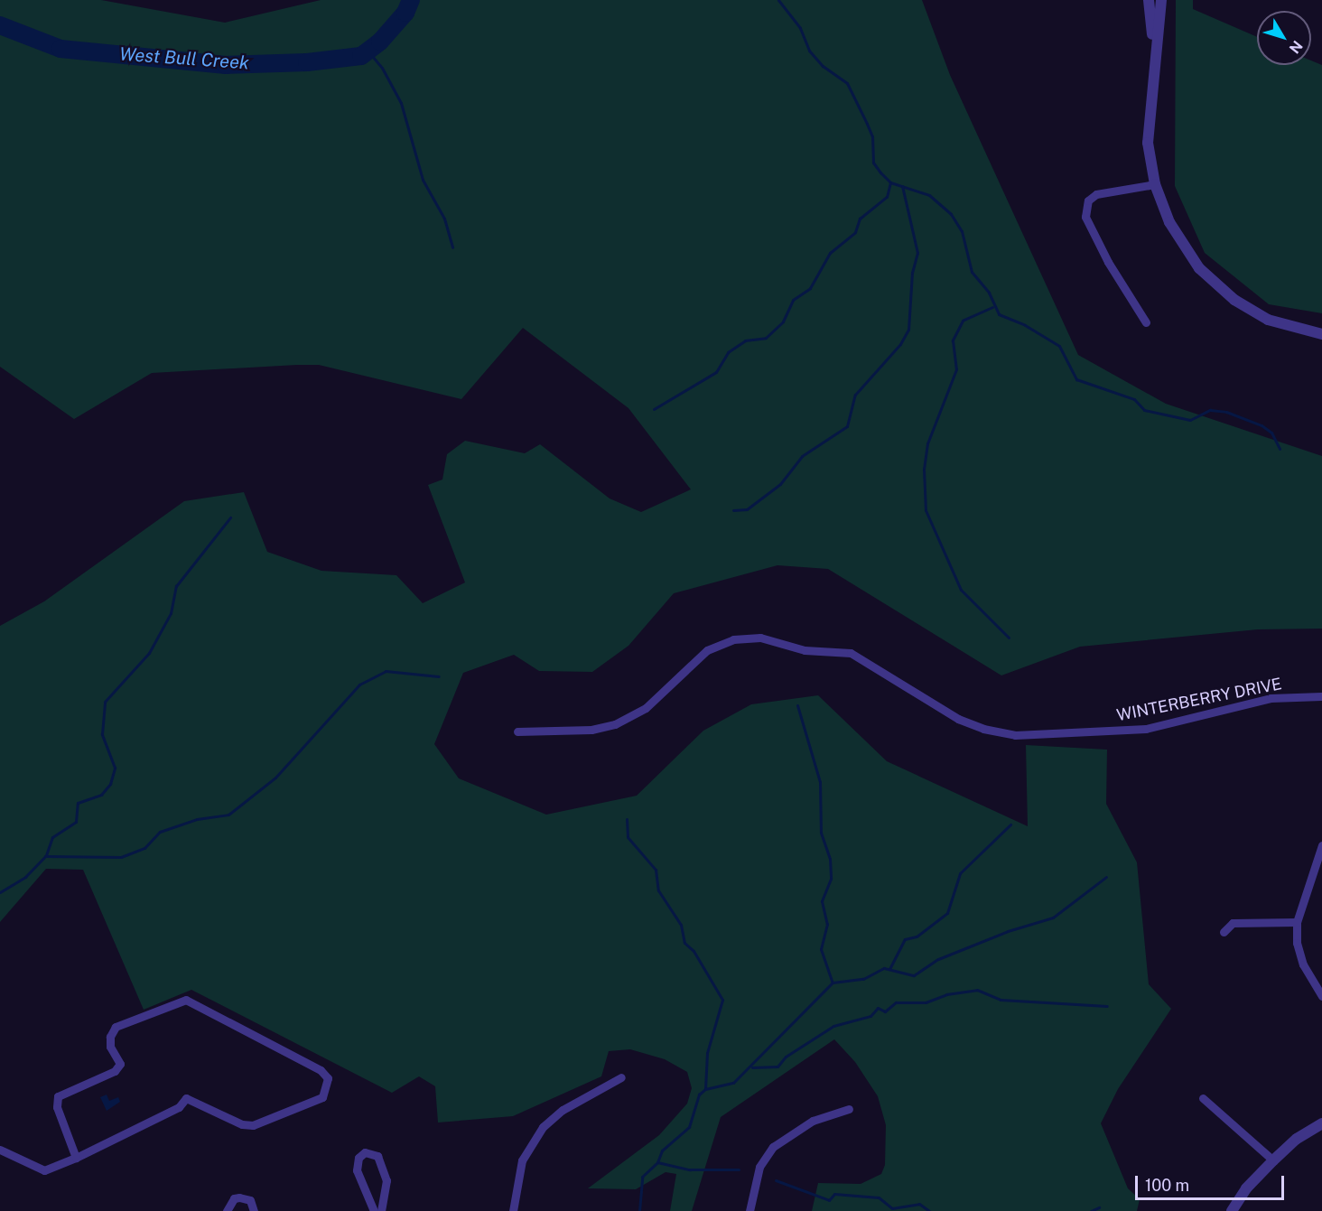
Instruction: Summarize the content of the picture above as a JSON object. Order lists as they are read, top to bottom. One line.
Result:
{"streets":{"street":["WINTERBERRY DRIVE"]},"water":["West Bull Creek"],"scale_bar":"100 m","north":"bottom right"}
